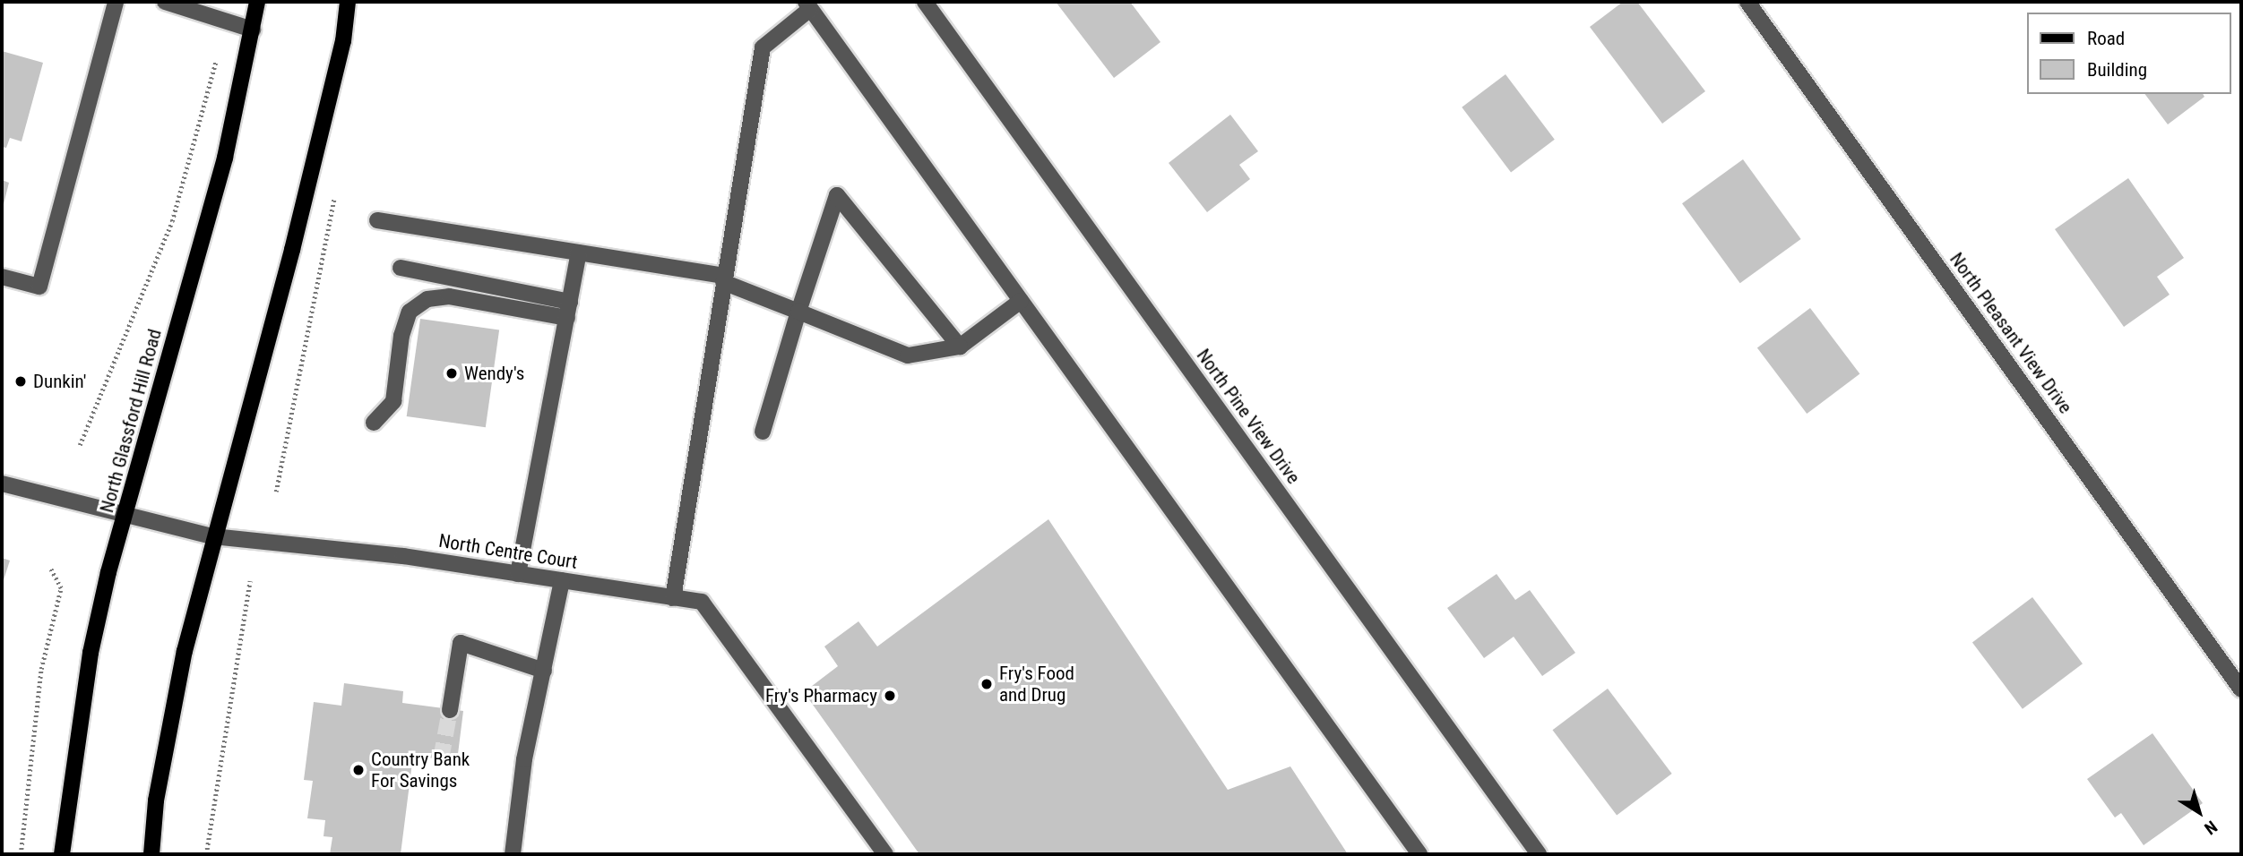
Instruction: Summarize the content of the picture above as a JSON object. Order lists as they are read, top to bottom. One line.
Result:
{"streets":{"main road":["North Glassford Hill Road"],"street":["North Pleasant View Drive","North Pine View Drive","North Centre Court"]},"crossings":[["North Glassford Hill Road","North Centre Court"]],"places":["Wendy's","Dunkin'","Fry's Food and Drug","Fry's Pharmacy","Country Bank For Savings"],"legend":["Road","Building"],"north":"bottom right"}
